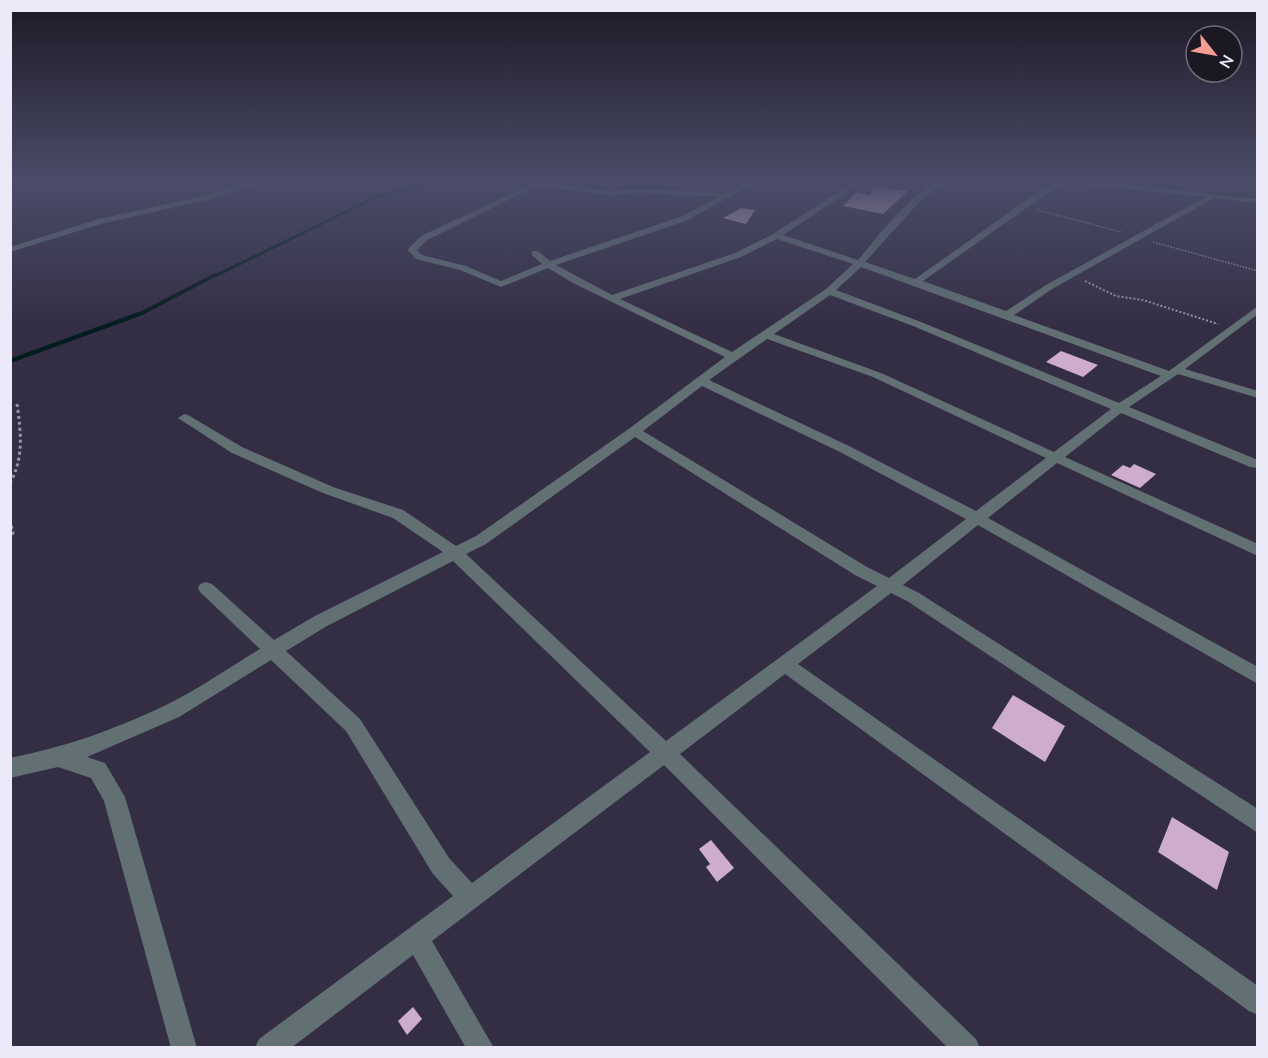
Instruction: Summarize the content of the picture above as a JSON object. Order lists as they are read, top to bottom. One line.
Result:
{"north":"bottom right"}
